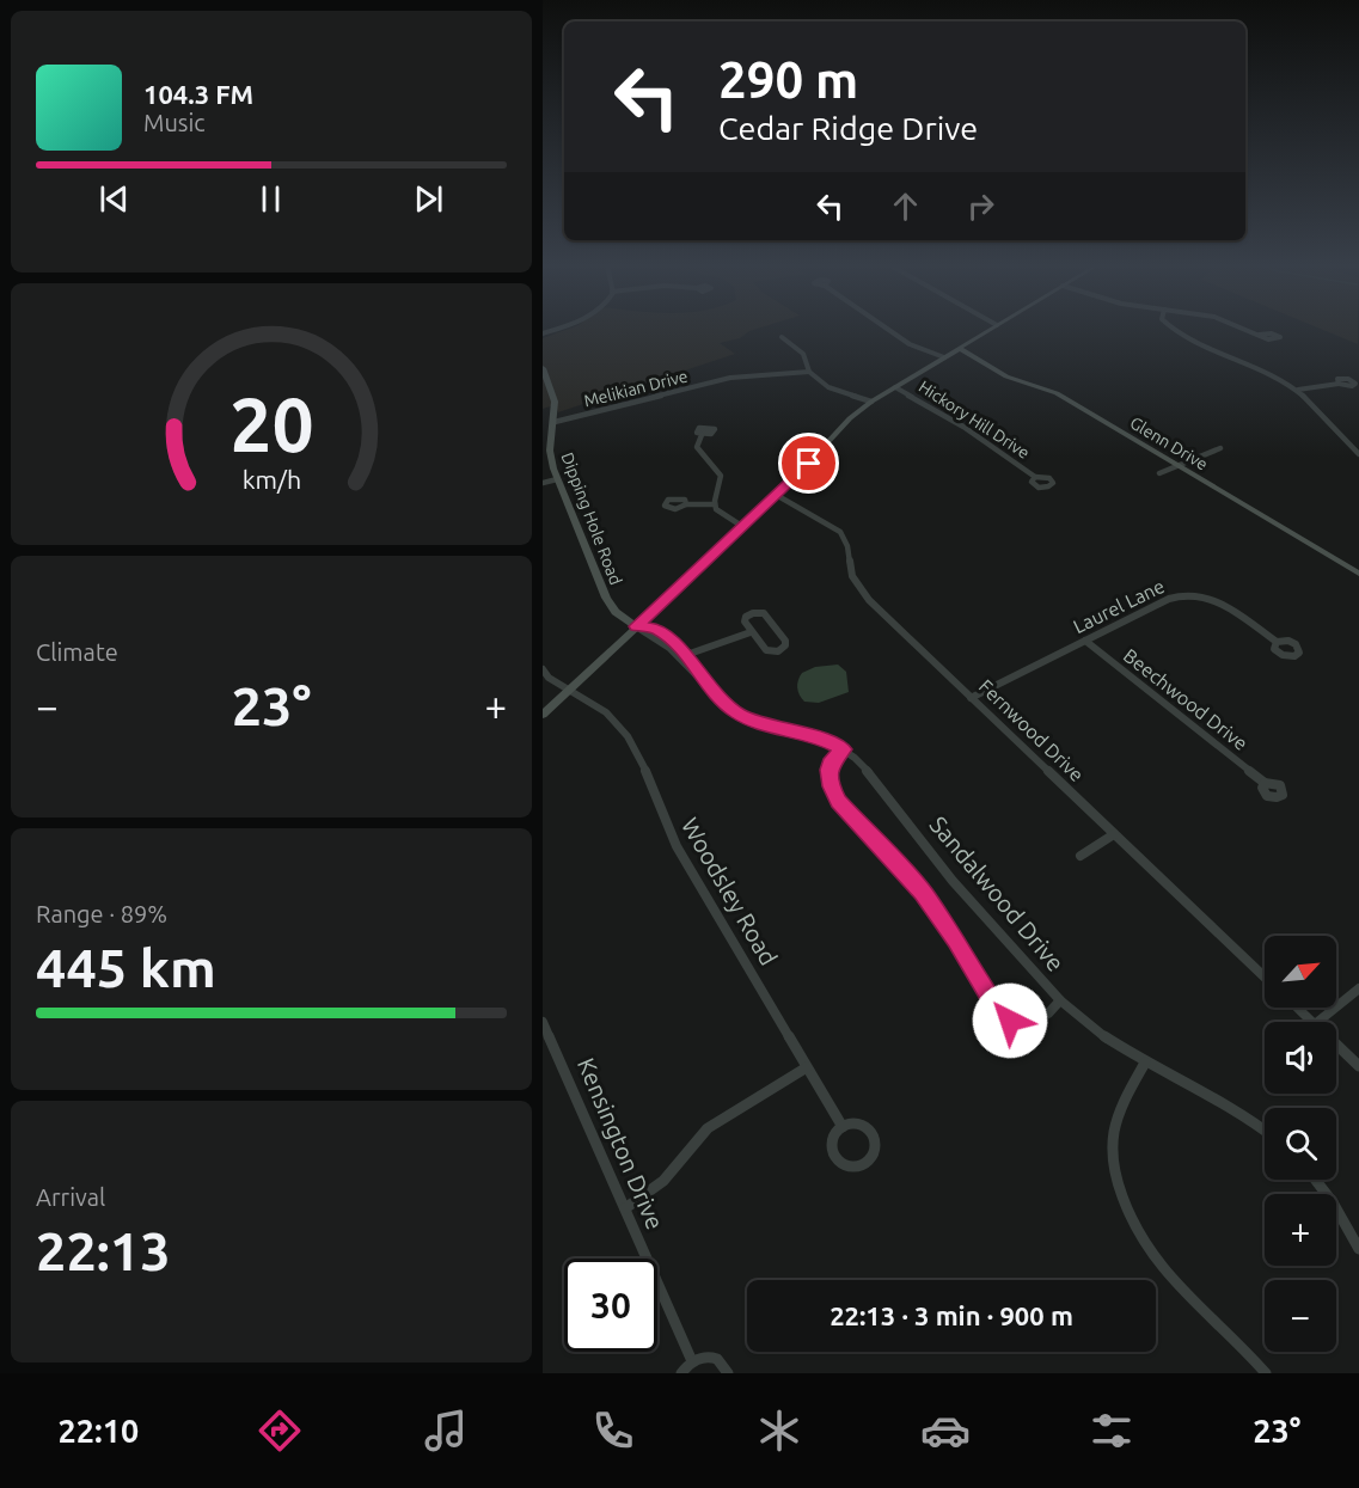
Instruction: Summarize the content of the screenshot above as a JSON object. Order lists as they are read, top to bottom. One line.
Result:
{"streets":{"main road":["Glenn Drive","Dipping Hole Road"],"street":["Melikian Drive","Hickory Hill Drive","Laurel Lane","Beechwood Drive","Fernwood Drive","Woodsley Road","Sandalwood Drive","Kensington Drive"]},"crossings":[["Melikian Drive","Dipping Hole Road"],["Laurel Lane","Beechwood Drive"],["Laurel Lane","Fernwood Drive"]],"north":"top right","page":{"turn":["290 m","Cedar Ridge Drive"],"song":["104.3 FM","Music"],"tile":["Climate",["Range · 89%","445 km"],["Arrival","22:13"]],"heat":["−","23°","+"],"map_buttons":["+","−"],"limit":"30","trip":"22:13 · 3 min · 900 m","tabs":["22:10","23°"],"gauge":["20","km/h"]}}
